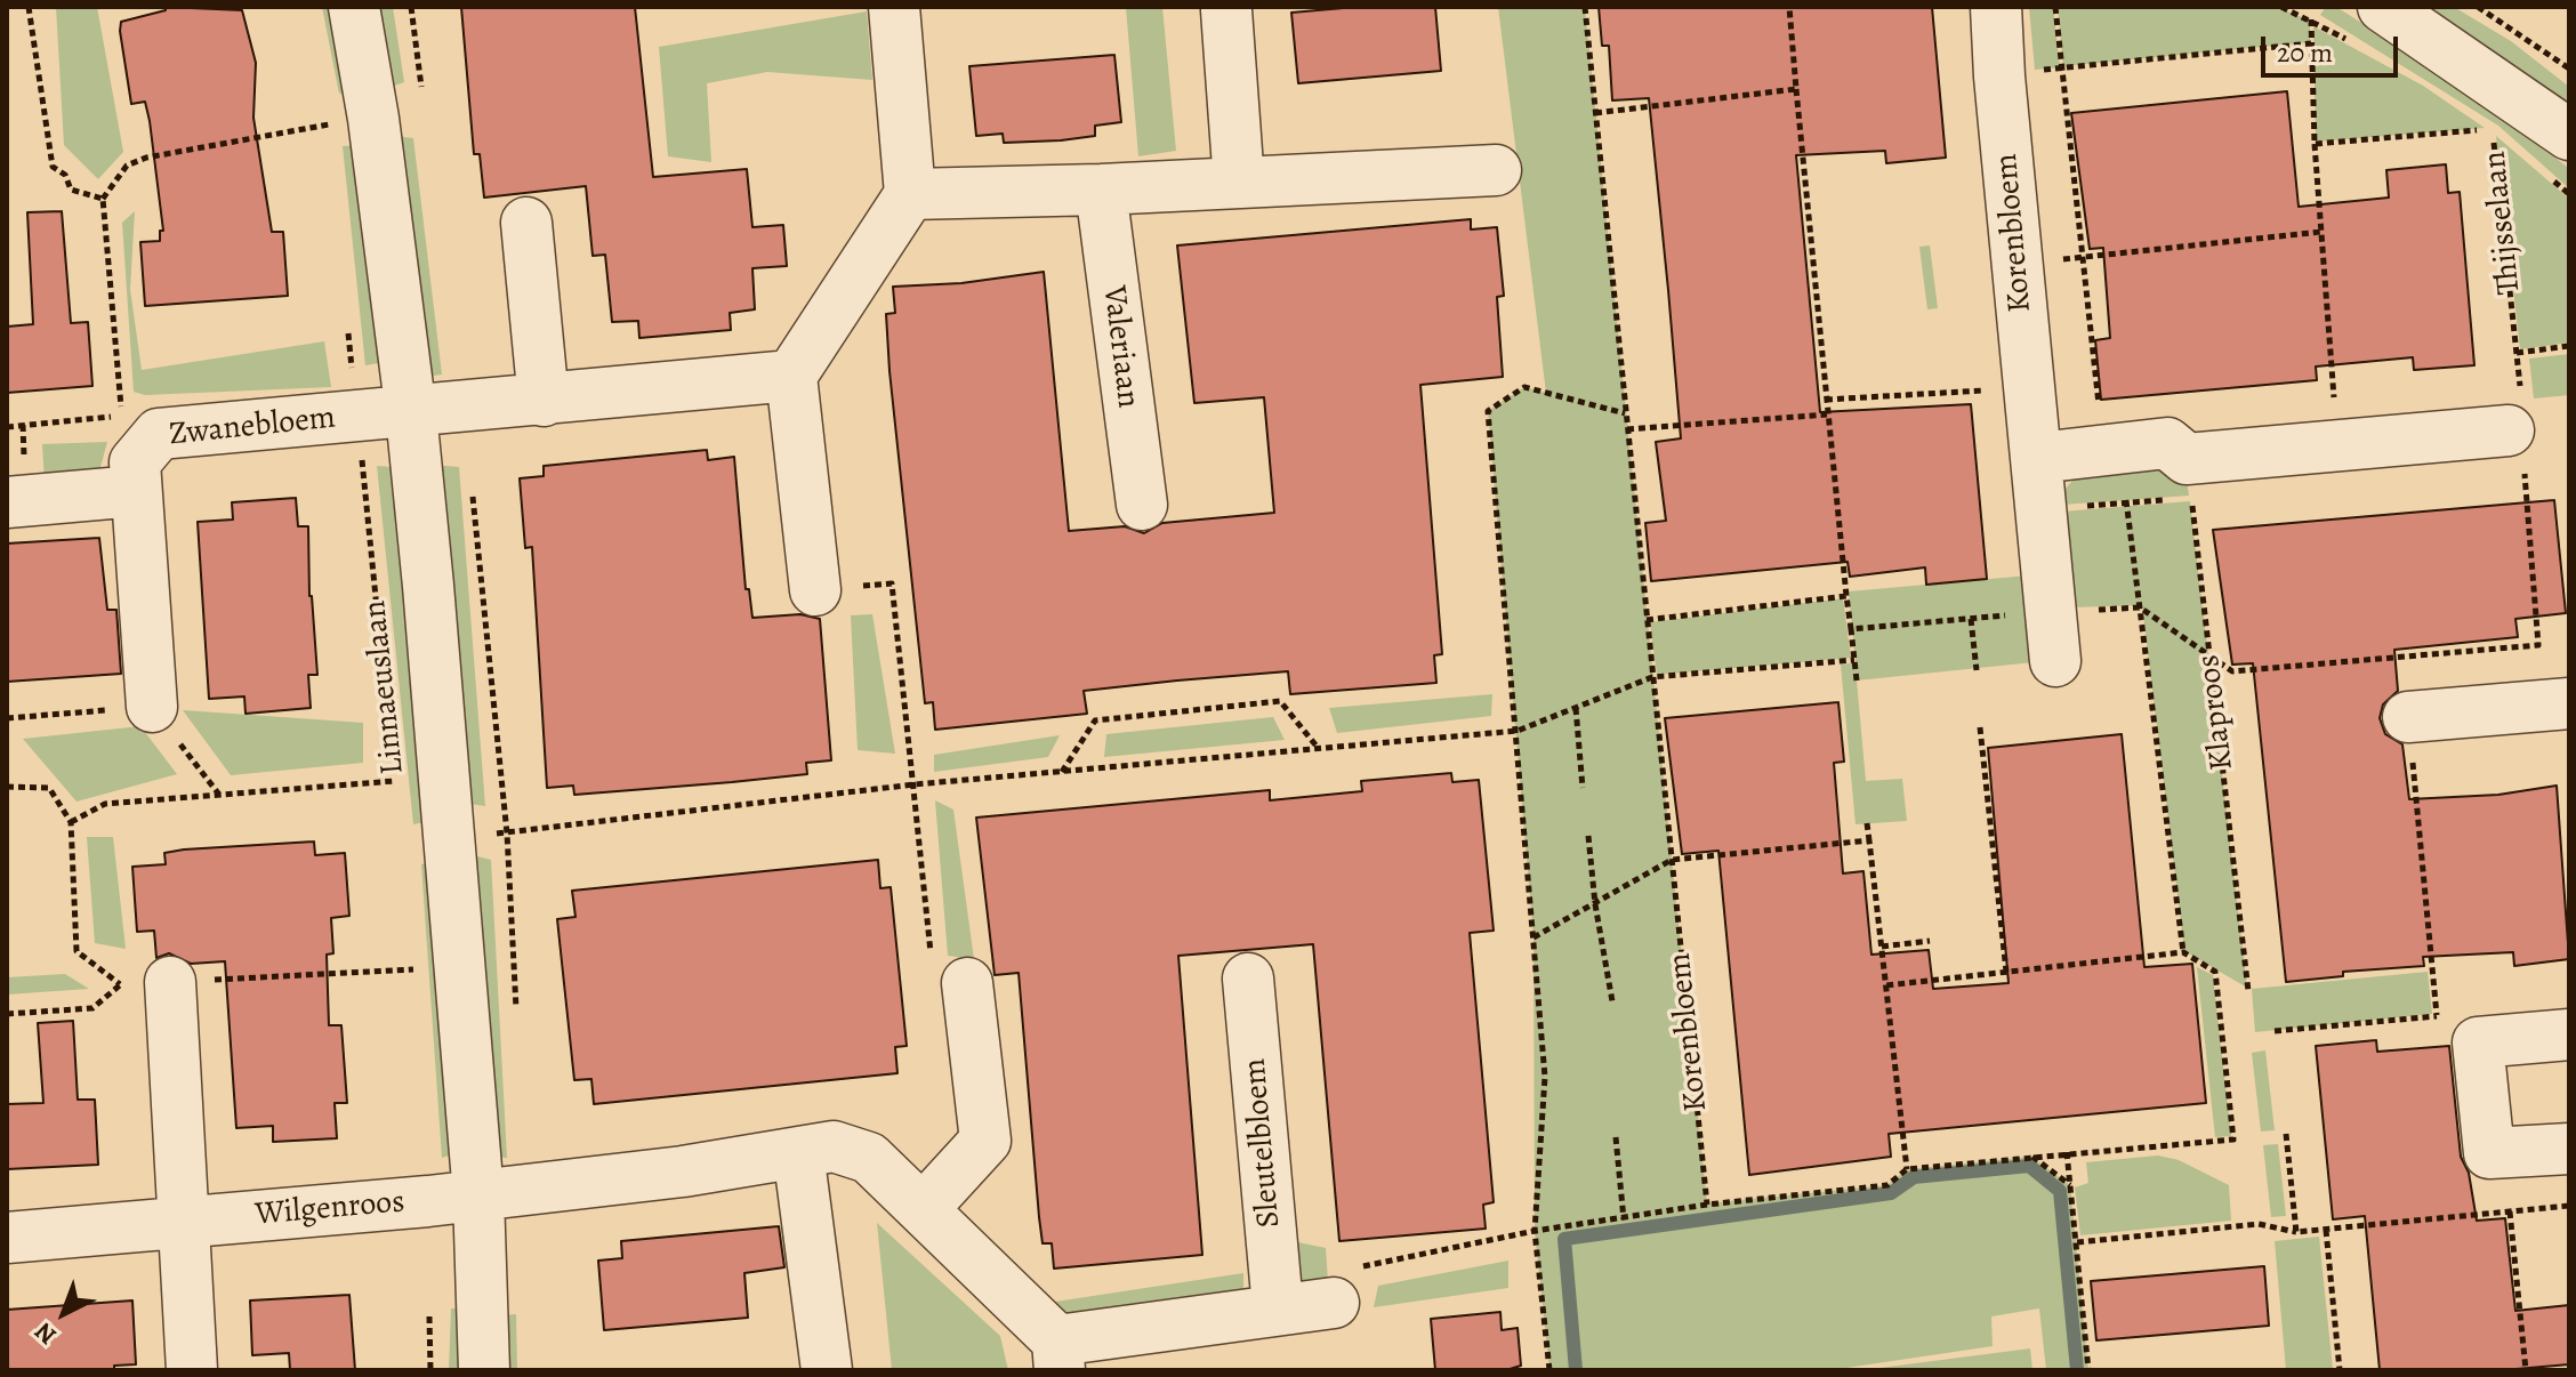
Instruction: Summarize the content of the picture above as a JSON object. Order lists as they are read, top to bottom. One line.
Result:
{"streets":{"street":["Thijsselaan","Korenbloem","Valeriaan","Zwanebloem","Linnaeuslaan","Sleutelbloem","Wilgenroos"],"path":["Klaproos"]},"crossings":[["Zwanebloem","Linnaeuslaan"],["Linnaeuslaan","Wilgenroos"]],"scale_bar":"20 m","north":"bottom left"}
